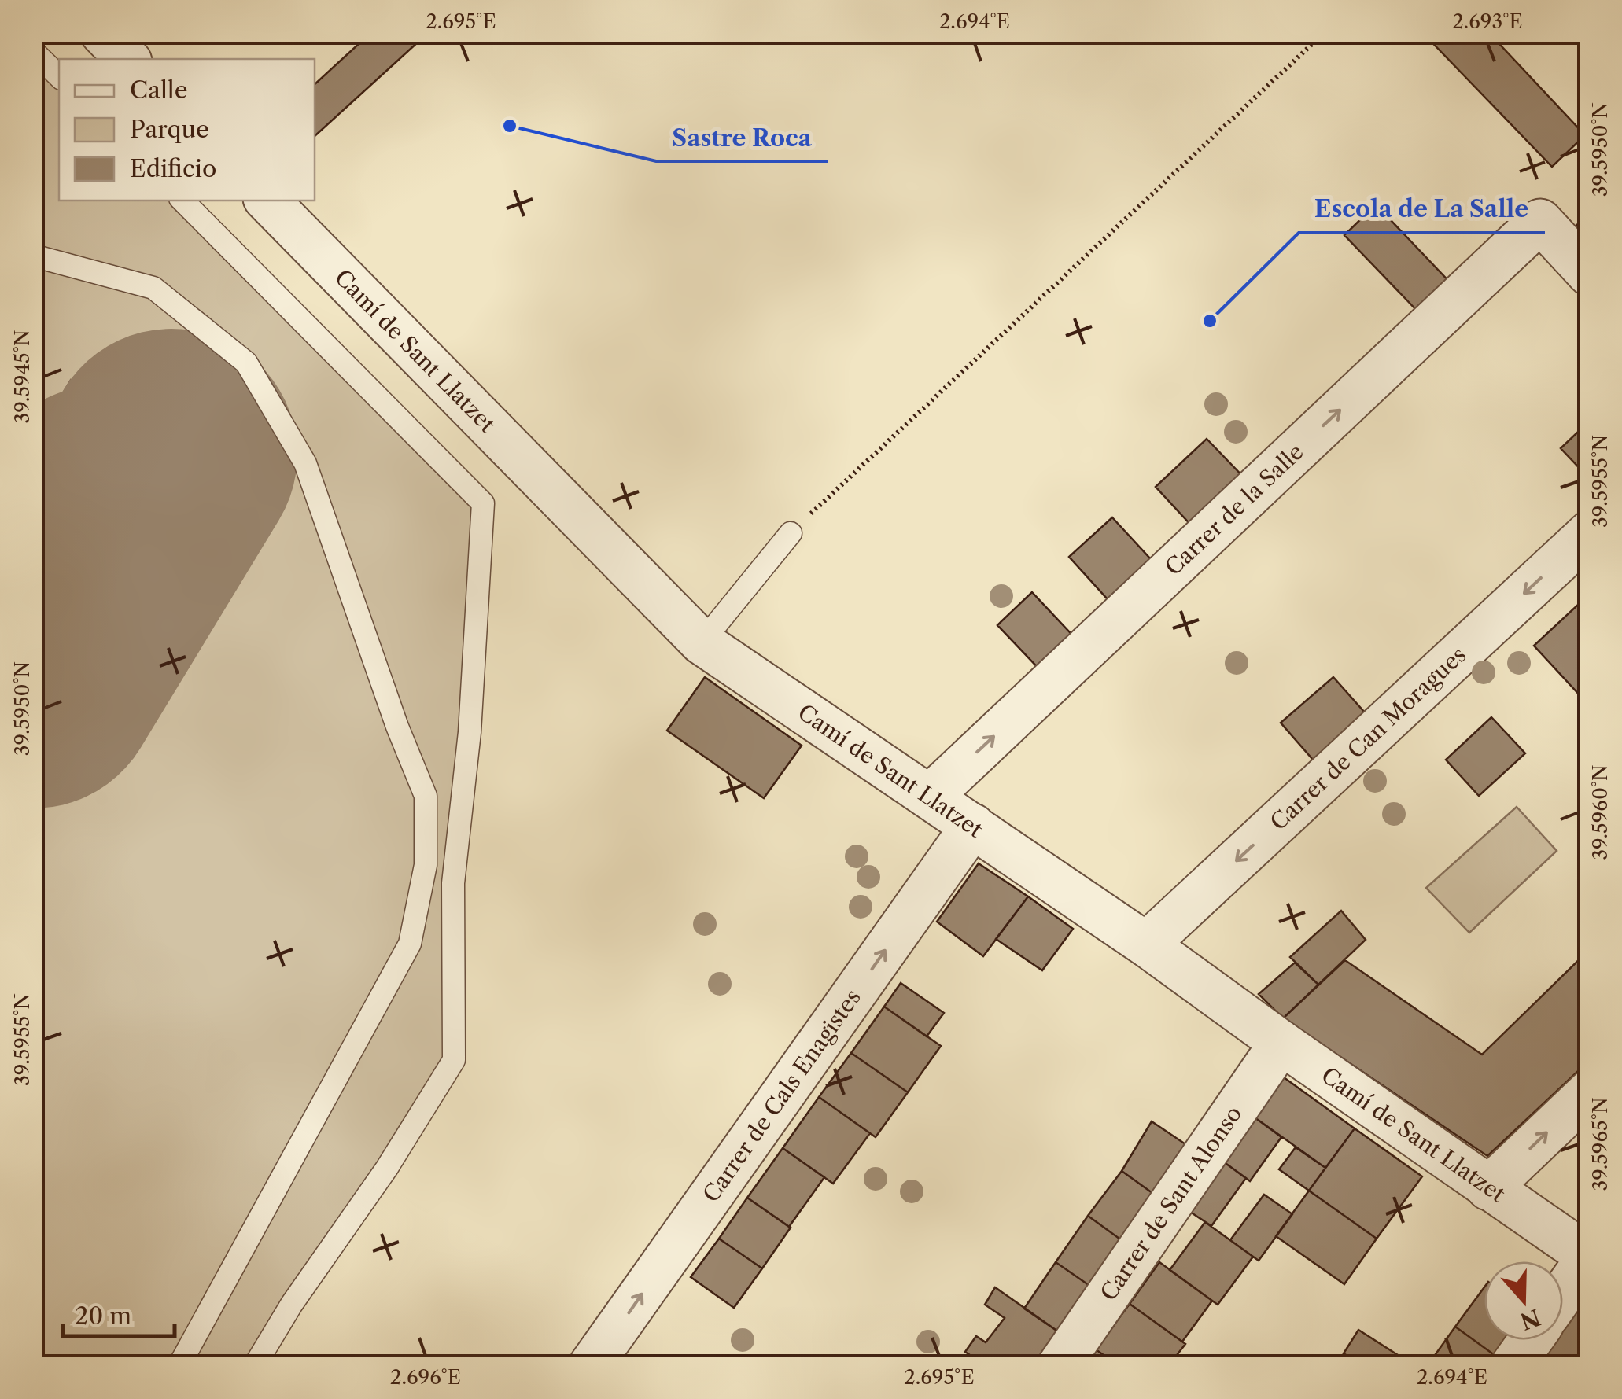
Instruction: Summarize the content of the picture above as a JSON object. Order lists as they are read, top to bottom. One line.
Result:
{"streets":{"street":["Camí de Sant Llatzet","Carrer de la Salle","Carrer de Can Moragues","Carrer de Cals Enagistes","Carrer de Sant Alonso"]},"crossings":[["Camí de Sant Llatzet","Carrer de la Salle"],["Camí de Sant Llatzet","Carrer de Can Moragues"],["Camí de Sant Llatzet","Carrer de Cals Enagistes"],["Camí de Sant Llatzet","Carrer de Sant Alonso"]],"one_way":["Carrer de la Salle","Carrer de Can Moragues","Carrer de Cals Enagistes"],"places":["Sastre Roca","Escola de La Salle"],"legend":["Calle","Parque","Edificio"],"scale_bar":"20 m","north":"bottom","coordinates":["2.695°E","2.694°E","2.693°E","39.5950°N","39.5945°N","39.5955°N","39.5960°N","39.5965°N","2.696°E"]}
